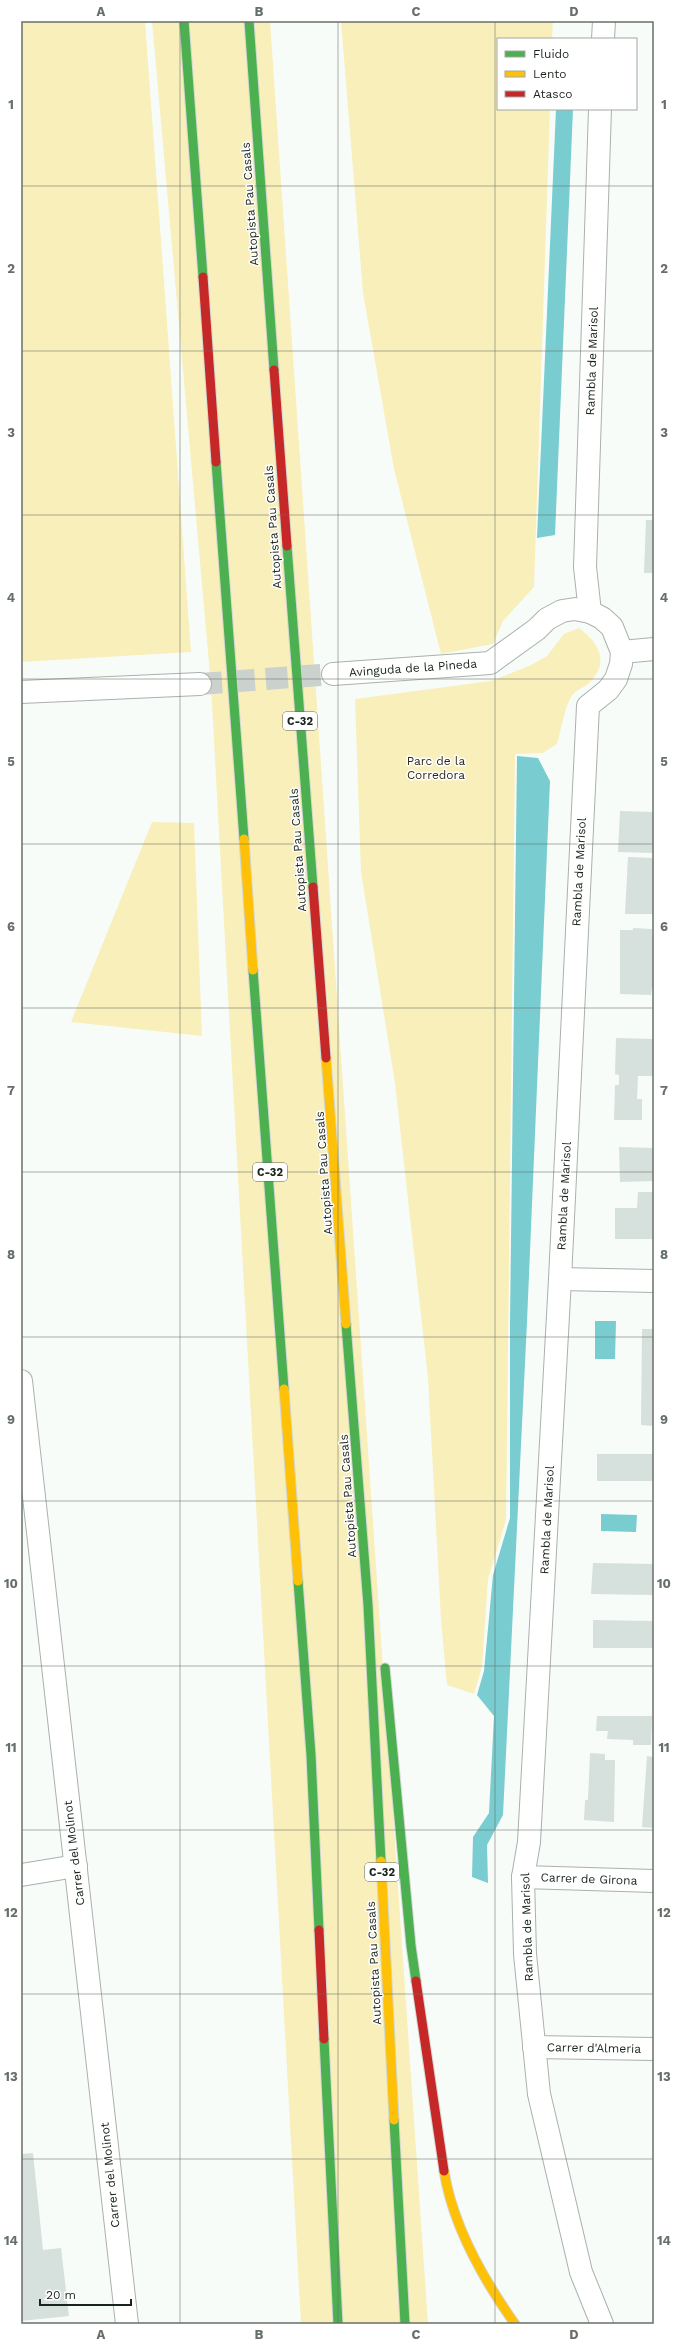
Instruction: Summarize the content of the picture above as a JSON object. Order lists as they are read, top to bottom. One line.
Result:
{"streets":{"highway":["Autopista Pau Casals","C-32"],"street":["Rambla de Marisol","Avinguda de la Pineda","Carrer del Molinot","Carrer de Girona","Carrer d'Almeria"]},"crossings":[["Rambla de Marisol","Avinguda de la Pineda"],["Rambla de Marisol","Carrer de Girona"],["Rambla de Marisol","Carrer d'Almeria"]],"parks":["Parc de la Corredora"],"legend":["Fluido","Lento","Atasco"],"scale_bar":"20 m","grid":{"columns":["A","B","C","D"],"rows":["1","2","3","4","5","6","7","8","9","10","11","12","13","14"]}}
